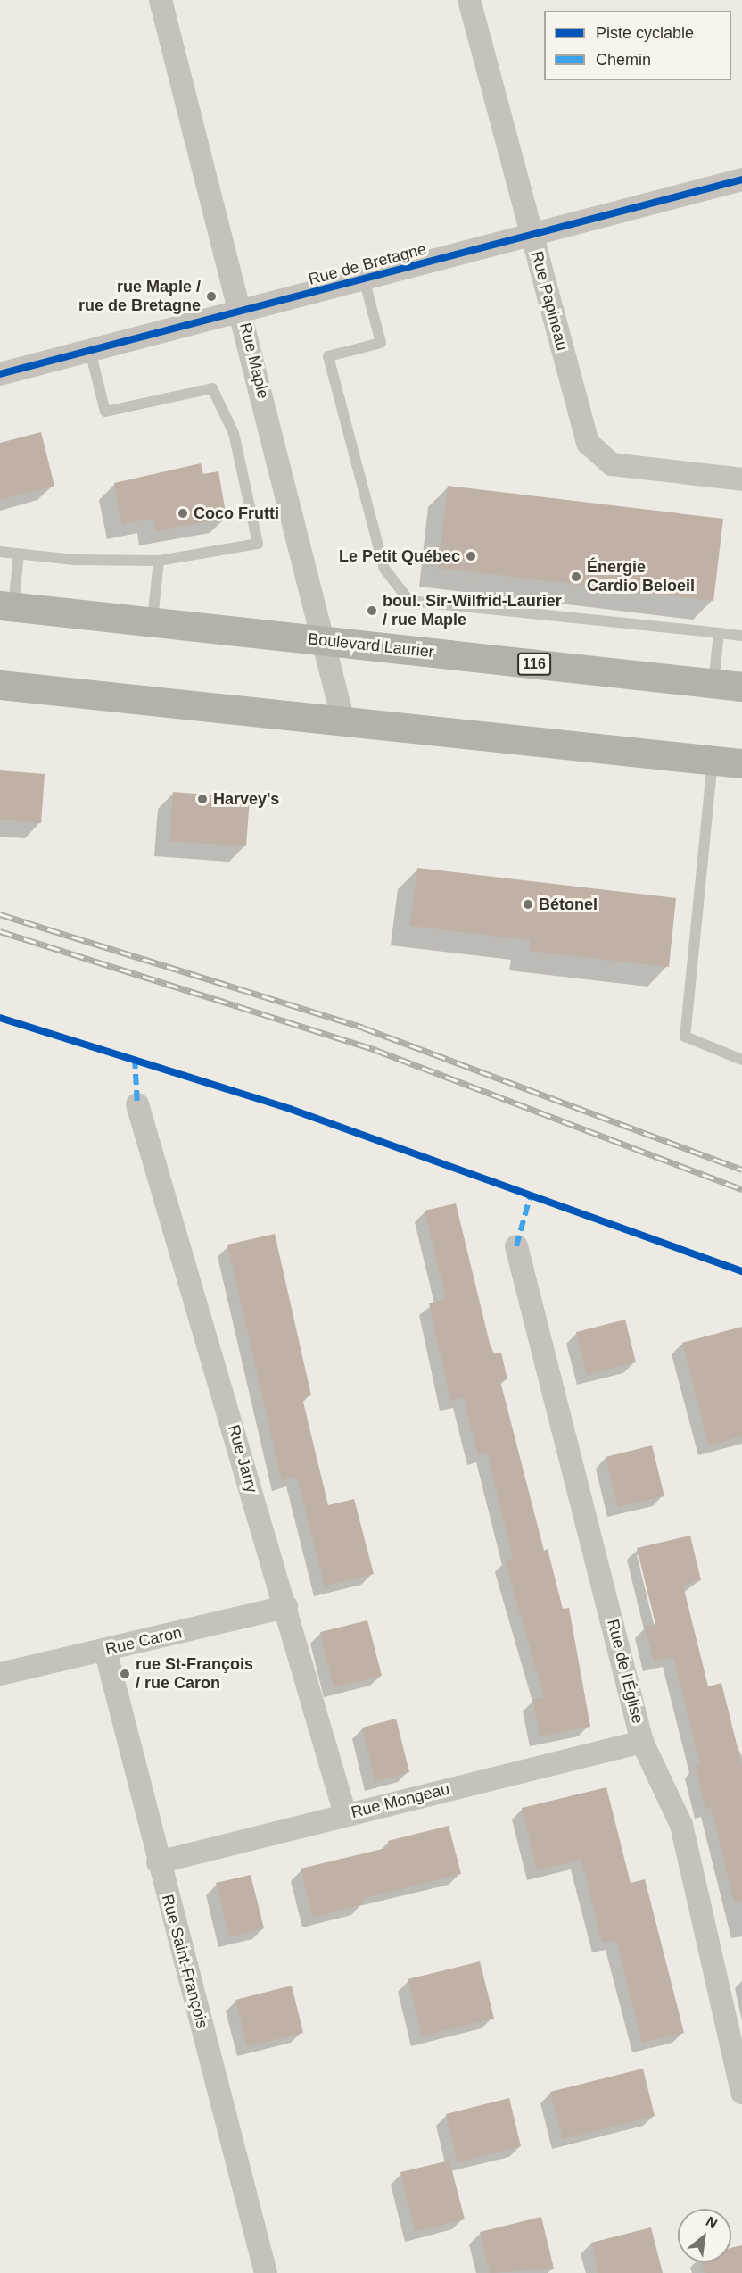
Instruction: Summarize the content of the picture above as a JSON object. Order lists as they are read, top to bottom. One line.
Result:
{"streets":{"main road":["Boulevard Laurier","116"],"street":["Rue de Bretagne","Rue Papineau","Rue Maple","Rue Jarry","Rue Caron","Rue de l'Église","Rue Mongeau","Rue Saint-François"]},"crossings":[["Rue de Bretagne","Rue Papineau"],["Rue de Bretagne","Rue Maple"],["Rue Maple","Boulevard Laurier"],["Rue Jarry","Rue Caron"],["Rue Jarry","Rue Mongeau"],["Rue Caron","Rue Saint-François"],["Rue de l'Église","Rue Mongeau"],["Rue Mongeau","Rue Saint-François"]],"places":["rue Maple / rue de Bretagne","Coco Frutti","Le Petit Québec","Énergie Cardio Beloeil","boul. Sir-Wilfrid-Laurier / rue Maple","Harvey's","Bétonel","rue St-François / rue Caron"],"legend":["Piste cyclable","Chemin"],"north":"top right"}
